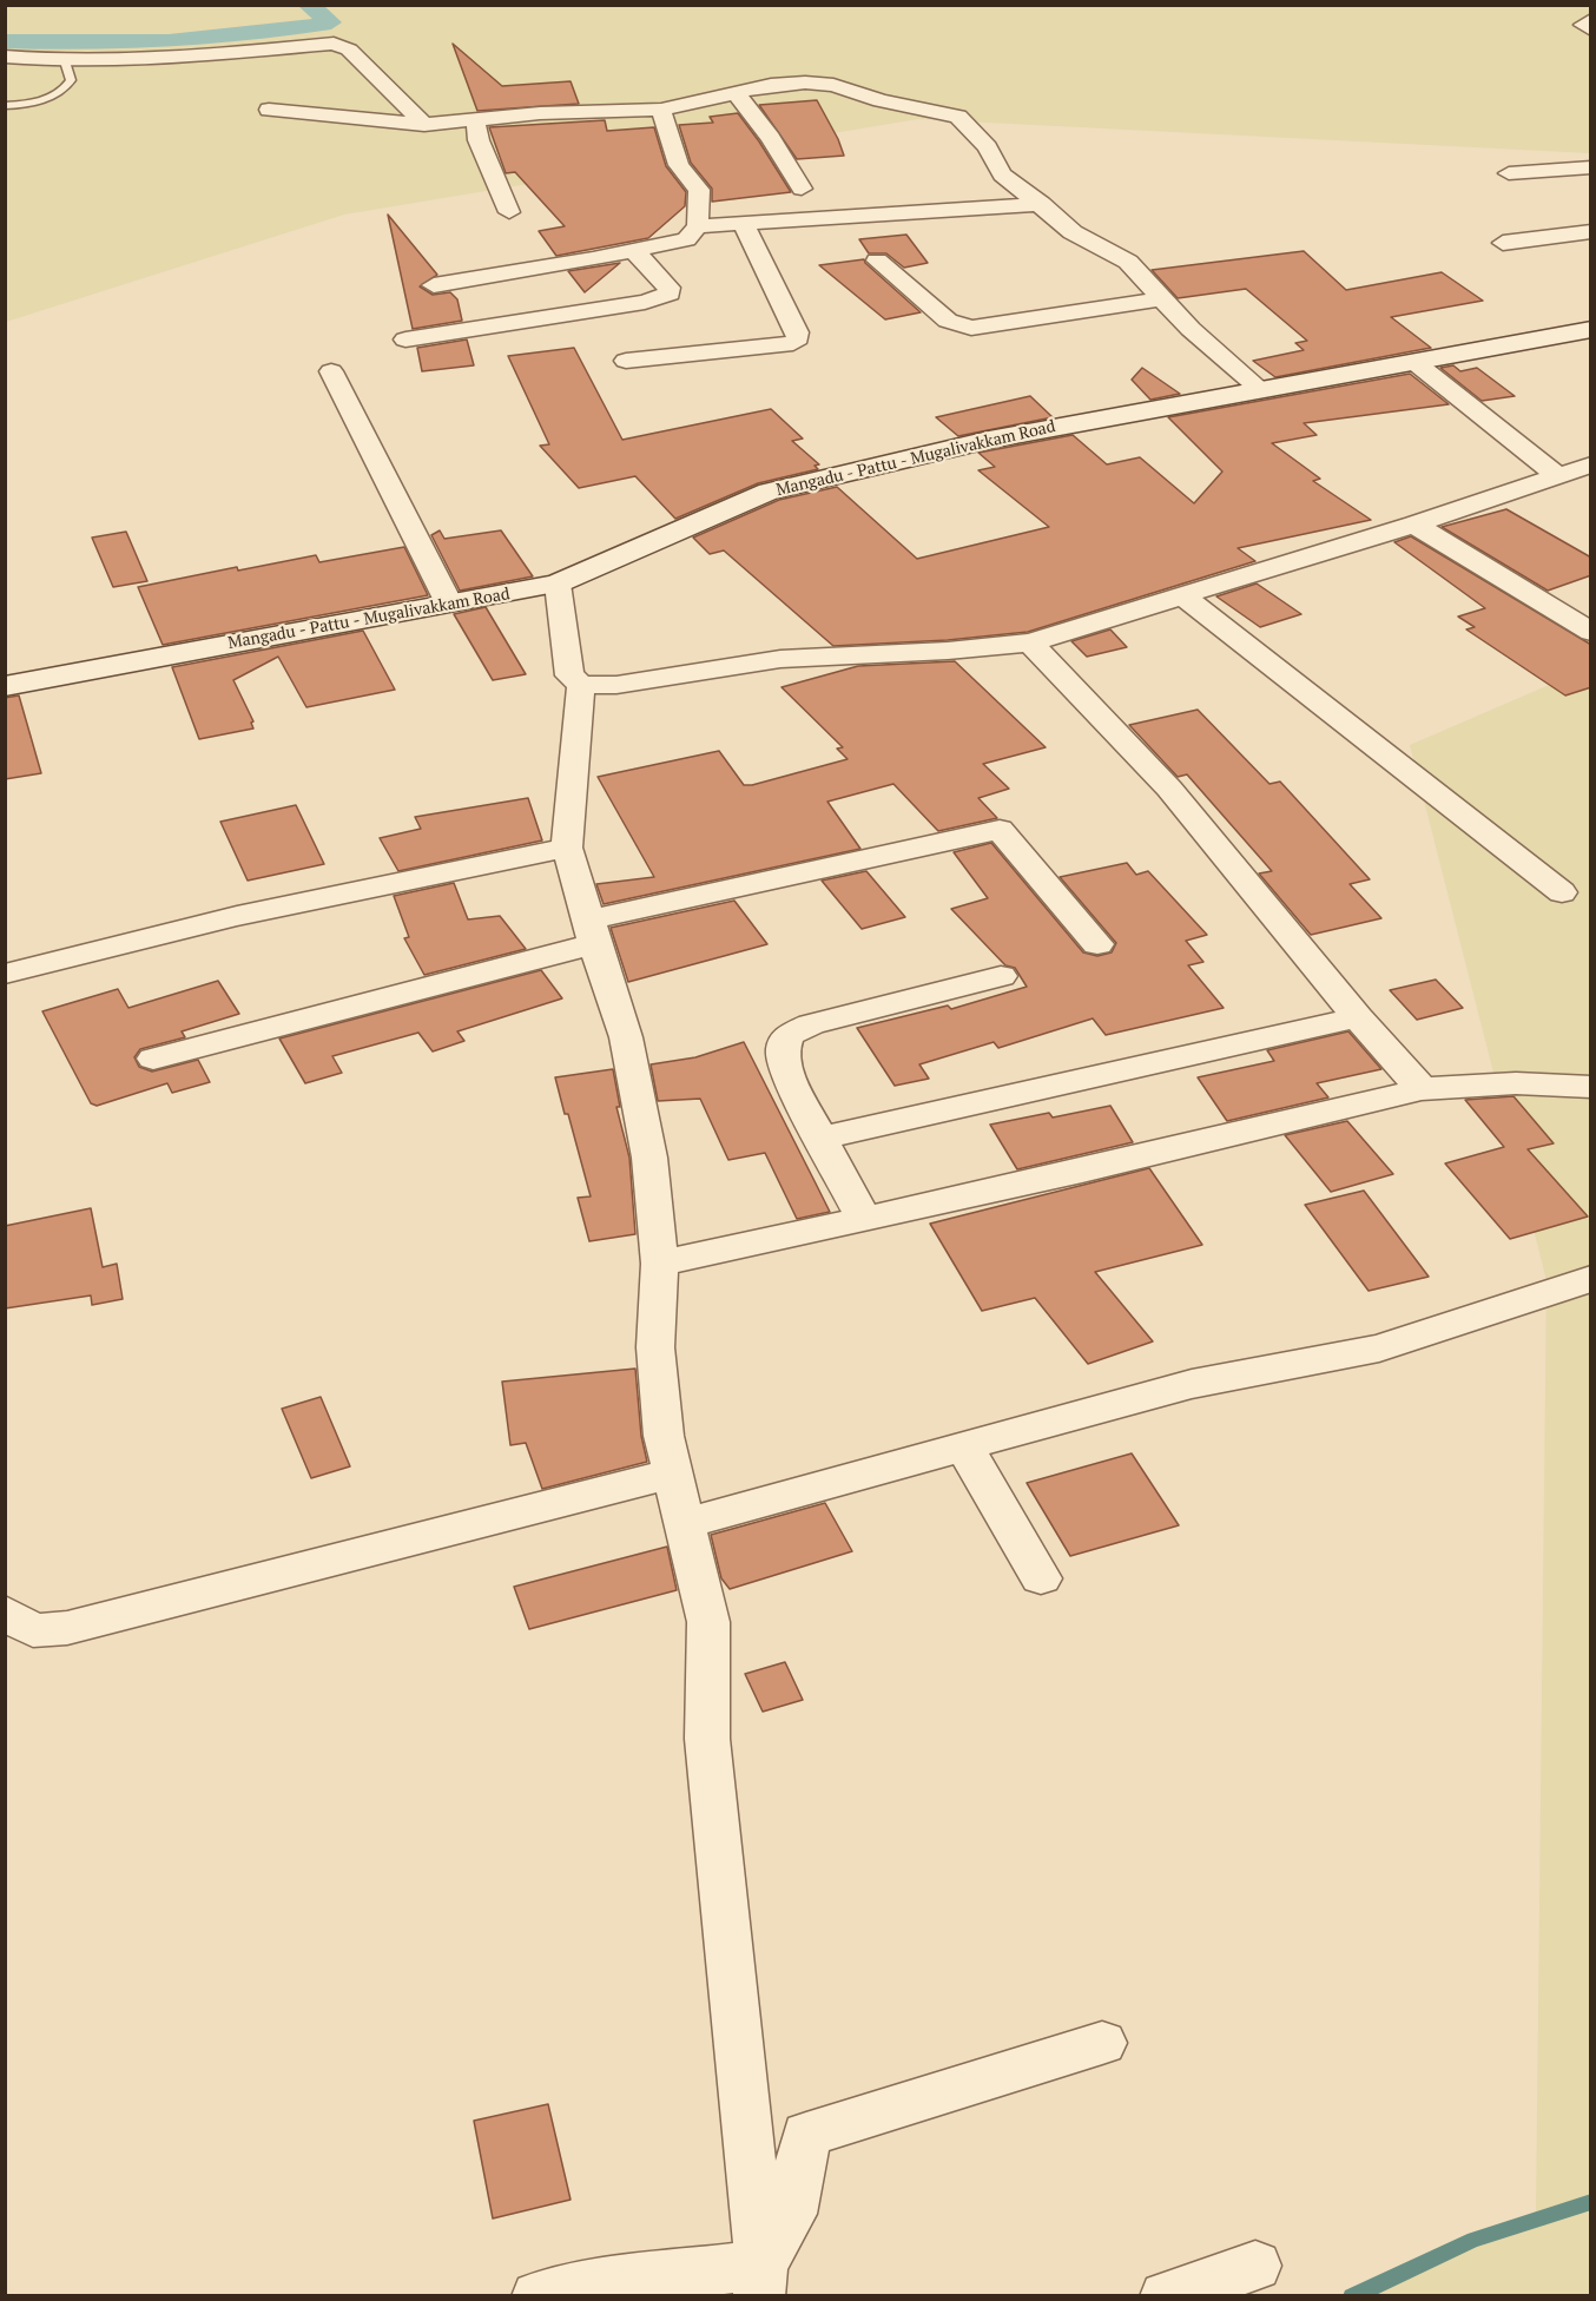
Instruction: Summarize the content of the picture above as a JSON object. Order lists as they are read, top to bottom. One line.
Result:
{"streets":{"street":["Mangadu - Pattu - Mugalivakkam Road"]}}
